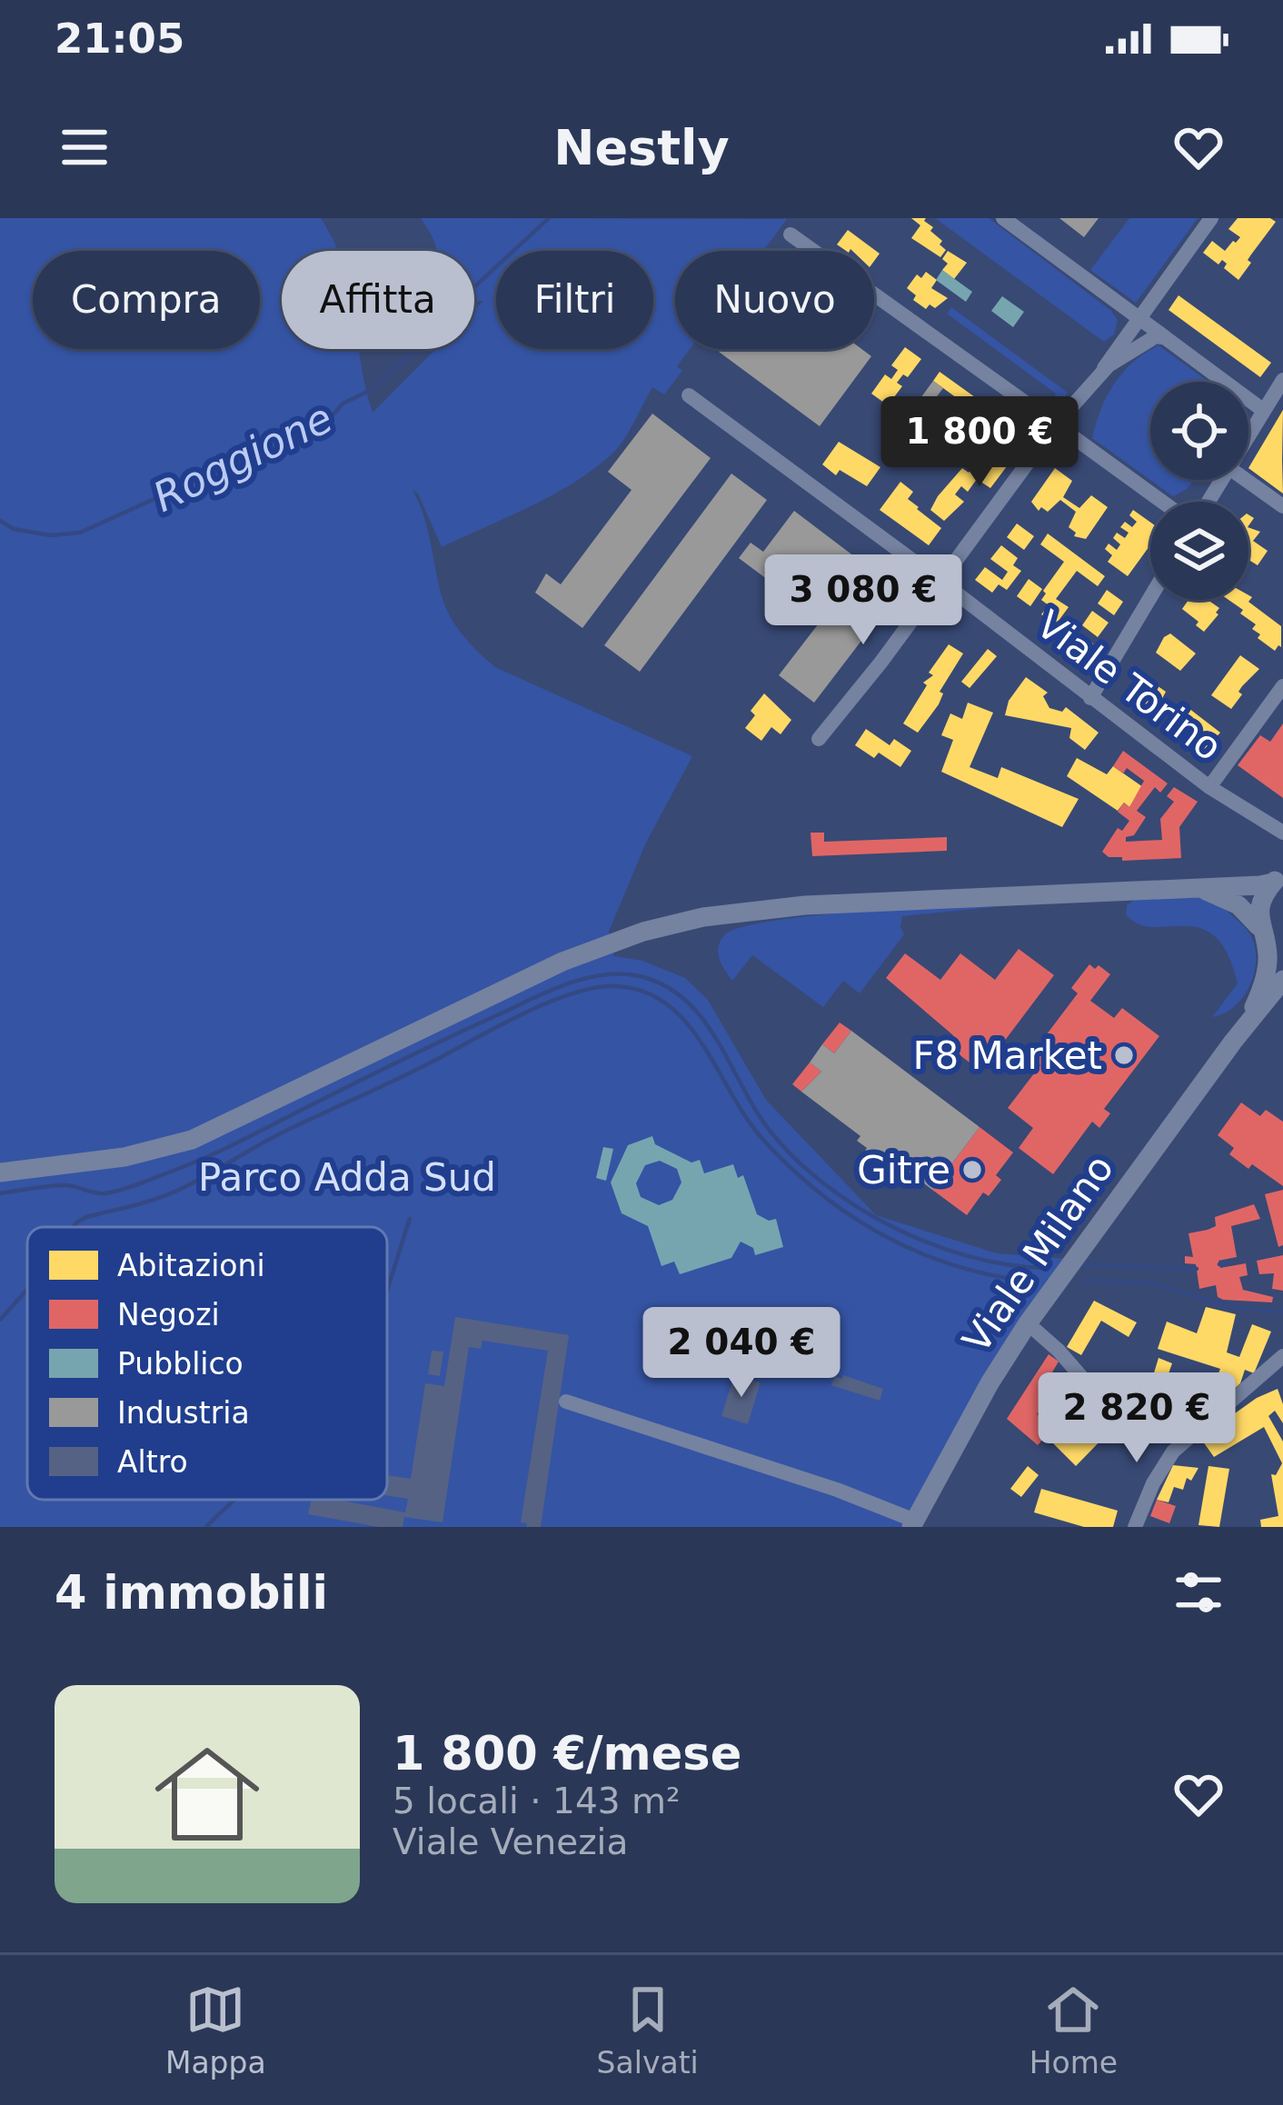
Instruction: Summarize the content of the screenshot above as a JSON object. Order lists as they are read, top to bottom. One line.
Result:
{"streets":{"street":["Viale Torino","Viale Milano"]},"water":["Roggione"],"parks":["Parco Adda Sud"],"places":["F8 Market","Gitre"],"legend":["Abitazioni","Negozi","Pubblico","Industria","Altro"],"page":{"status":"21:05","header":"Nestly","chip":["Compra","Affitta","Filtri","Nuovo"],"price":["1 800 €","3 080 €","2 040 €","2 820 €"],"heading":"4 immobili","list":[{"name":"1 800 €/mese","note":"5 locali · 143 m² · Viale Venezia"}],"tabs":["Mappa","Salvati","Home"]}}
